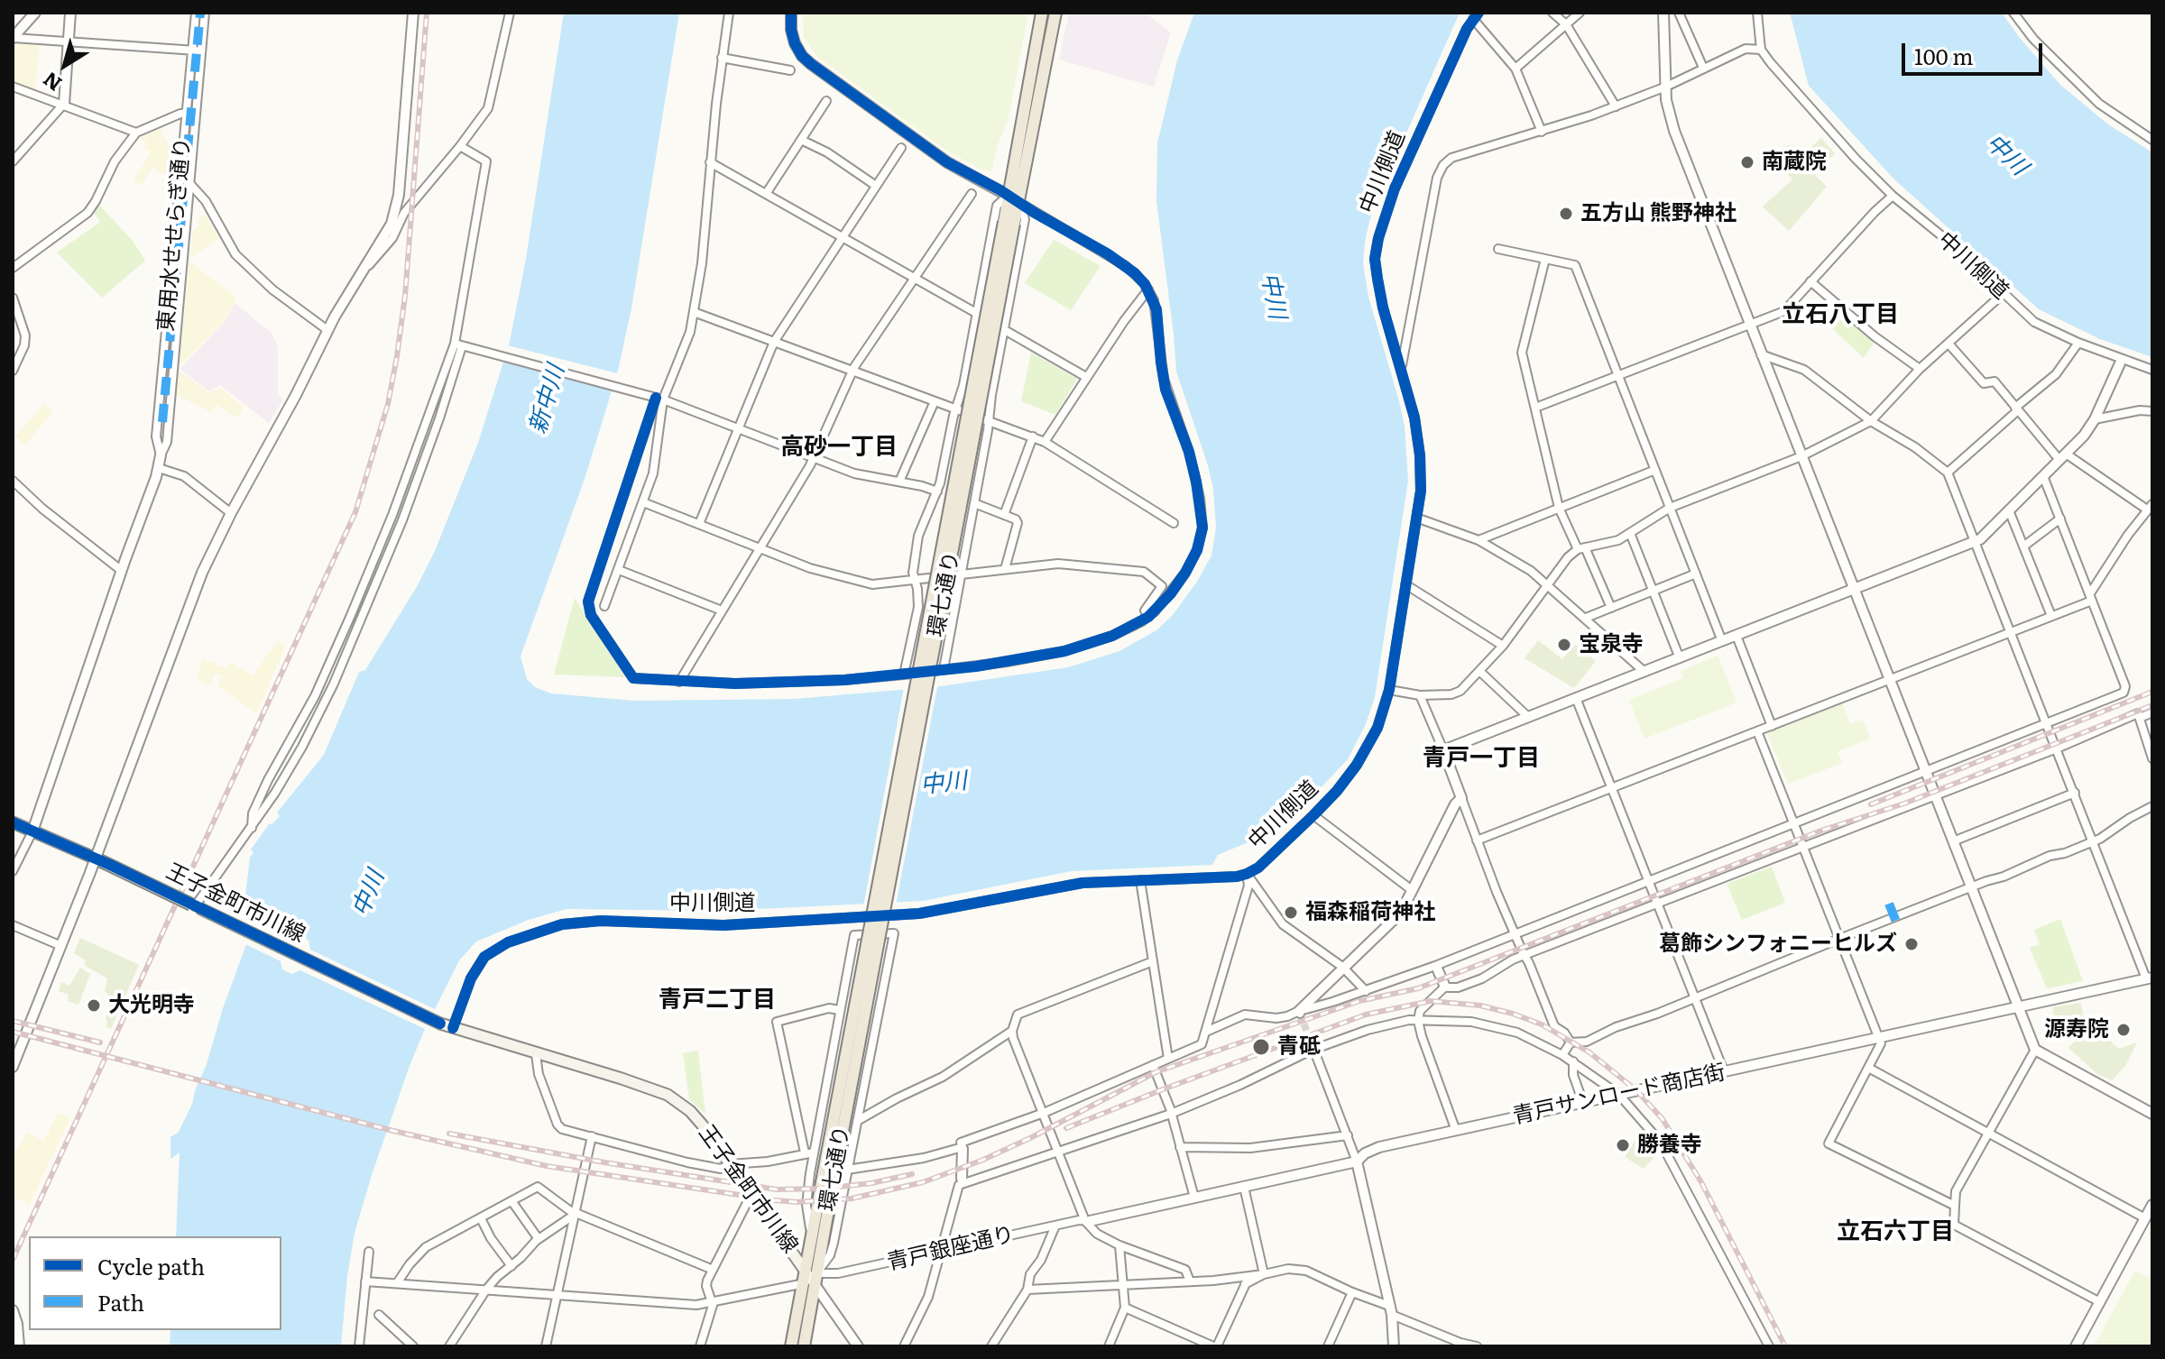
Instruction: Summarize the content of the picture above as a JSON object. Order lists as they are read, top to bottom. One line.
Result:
{"streets":{"main road":["環七通り","王子金町市川線"],"street":["中川側道","東用水せせらぎ通り","青戸サンロード商店街","青戸銀座通り"]},"crossings":[["中川側道","王子金町市川線"],["環七通り","王子金町市川線"],["環七通り","青戸銀座通り"],["王子金町市川線","青戸銀座通り"],["青戸サンロード商店街","青戸銀座通り"]],"districts":["立石八丁目","高砂一丁目","青戸一丁目","青戸二丁目","立石六丁目"],"water":["中川","新中川"],"places":["南蔵院","五方山 熊野神社","宝泉寺","福森稲荷神社","葛飾シンフォニーヒルズ","大光明寺","源寿院","青砥","勝養寺"],"legend":["Cycle path","Path"],"scale_bar":"100 m","north":"bottom left"}
